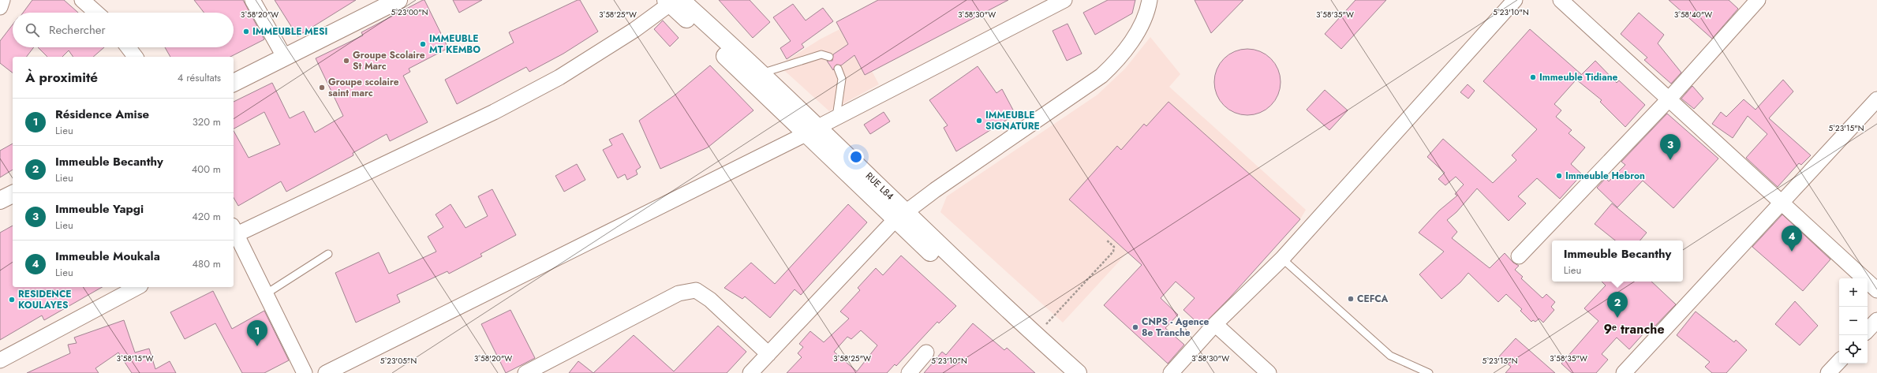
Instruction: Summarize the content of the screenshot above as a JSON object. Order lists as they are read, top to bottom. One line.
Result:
{"streets":{"street":["RUE L84"]},"districts":["9ᵉ tranche"],"places":["IMMEUBLE MESI","IMMEUBLE MT KEMBO","Groupe Scolaire St Marc","Immeuble Tidiane","Groupe scolaire saint marc","IMMEUBLE SIGNATURE","Immeuble Hebron","CEFCA","RESIDENCE KOULAYES","CNPS - Agence 8e Tranche"],"page":{"search":"Rechercher","heading":["À proximité","4 résultats"],"list":[{"mark":"1","name":"Résidence Amise","note":"Lieu","value":"320 m"},{"mark":"2","name":"Immeuble Becanthy","note":"Lieu","value":"400 m"},{"mark":"3","name":"Immeuble Yapgi","note":"Lieu","value":"420 m"},{"mark":"4","name":"Immeuble Moukala","note":"Lieu","value":"480 m"}],"pins":["3","4","2","1"],"popup":["Immeuble Becanthy","Lieu"],"map_buttons":["+","−"]},"coordinates":["5°23'10\"N","5°23'00\"N","3°58'20\"W","3°58'25\"W","3°58'30\"W","3°58'35\"W","3°58'40\"W","5°23'15\"N","3°58'15\"W","5°23'05\"N"]}
